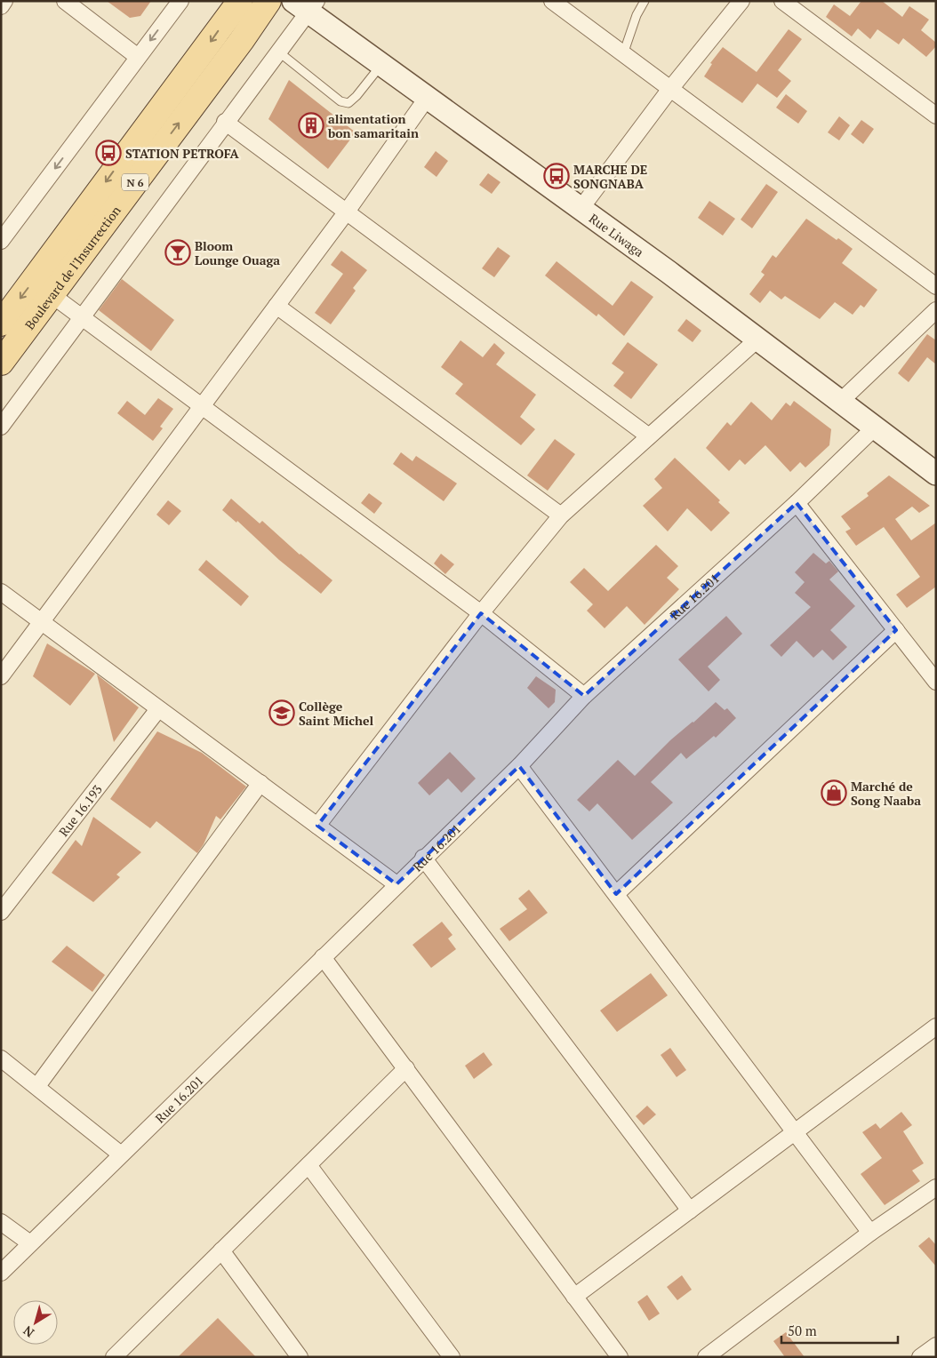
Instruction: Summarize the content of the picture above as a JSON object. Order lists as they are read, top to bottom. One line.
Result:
{"streets":{"main road":["N 6","Rue Liwaga","Boulevard de l'Insurrection"],"street":["Rue 16.201","Rue 16.193"]},"crossings":[["Rue Liwaga","Rue 16.201"]],"places":{"building":["alimentation bon samaritain"],"bus stop":["STATION PETROFA","MARCHE DE SONGNABA"],"bar":["Bloom Lounge Ouaga"],"school or university":["Collège Saint Michel"],"shop":["Marché de Song Naaba"]},"scale_bar":"50 m","north":"bottom left"}
